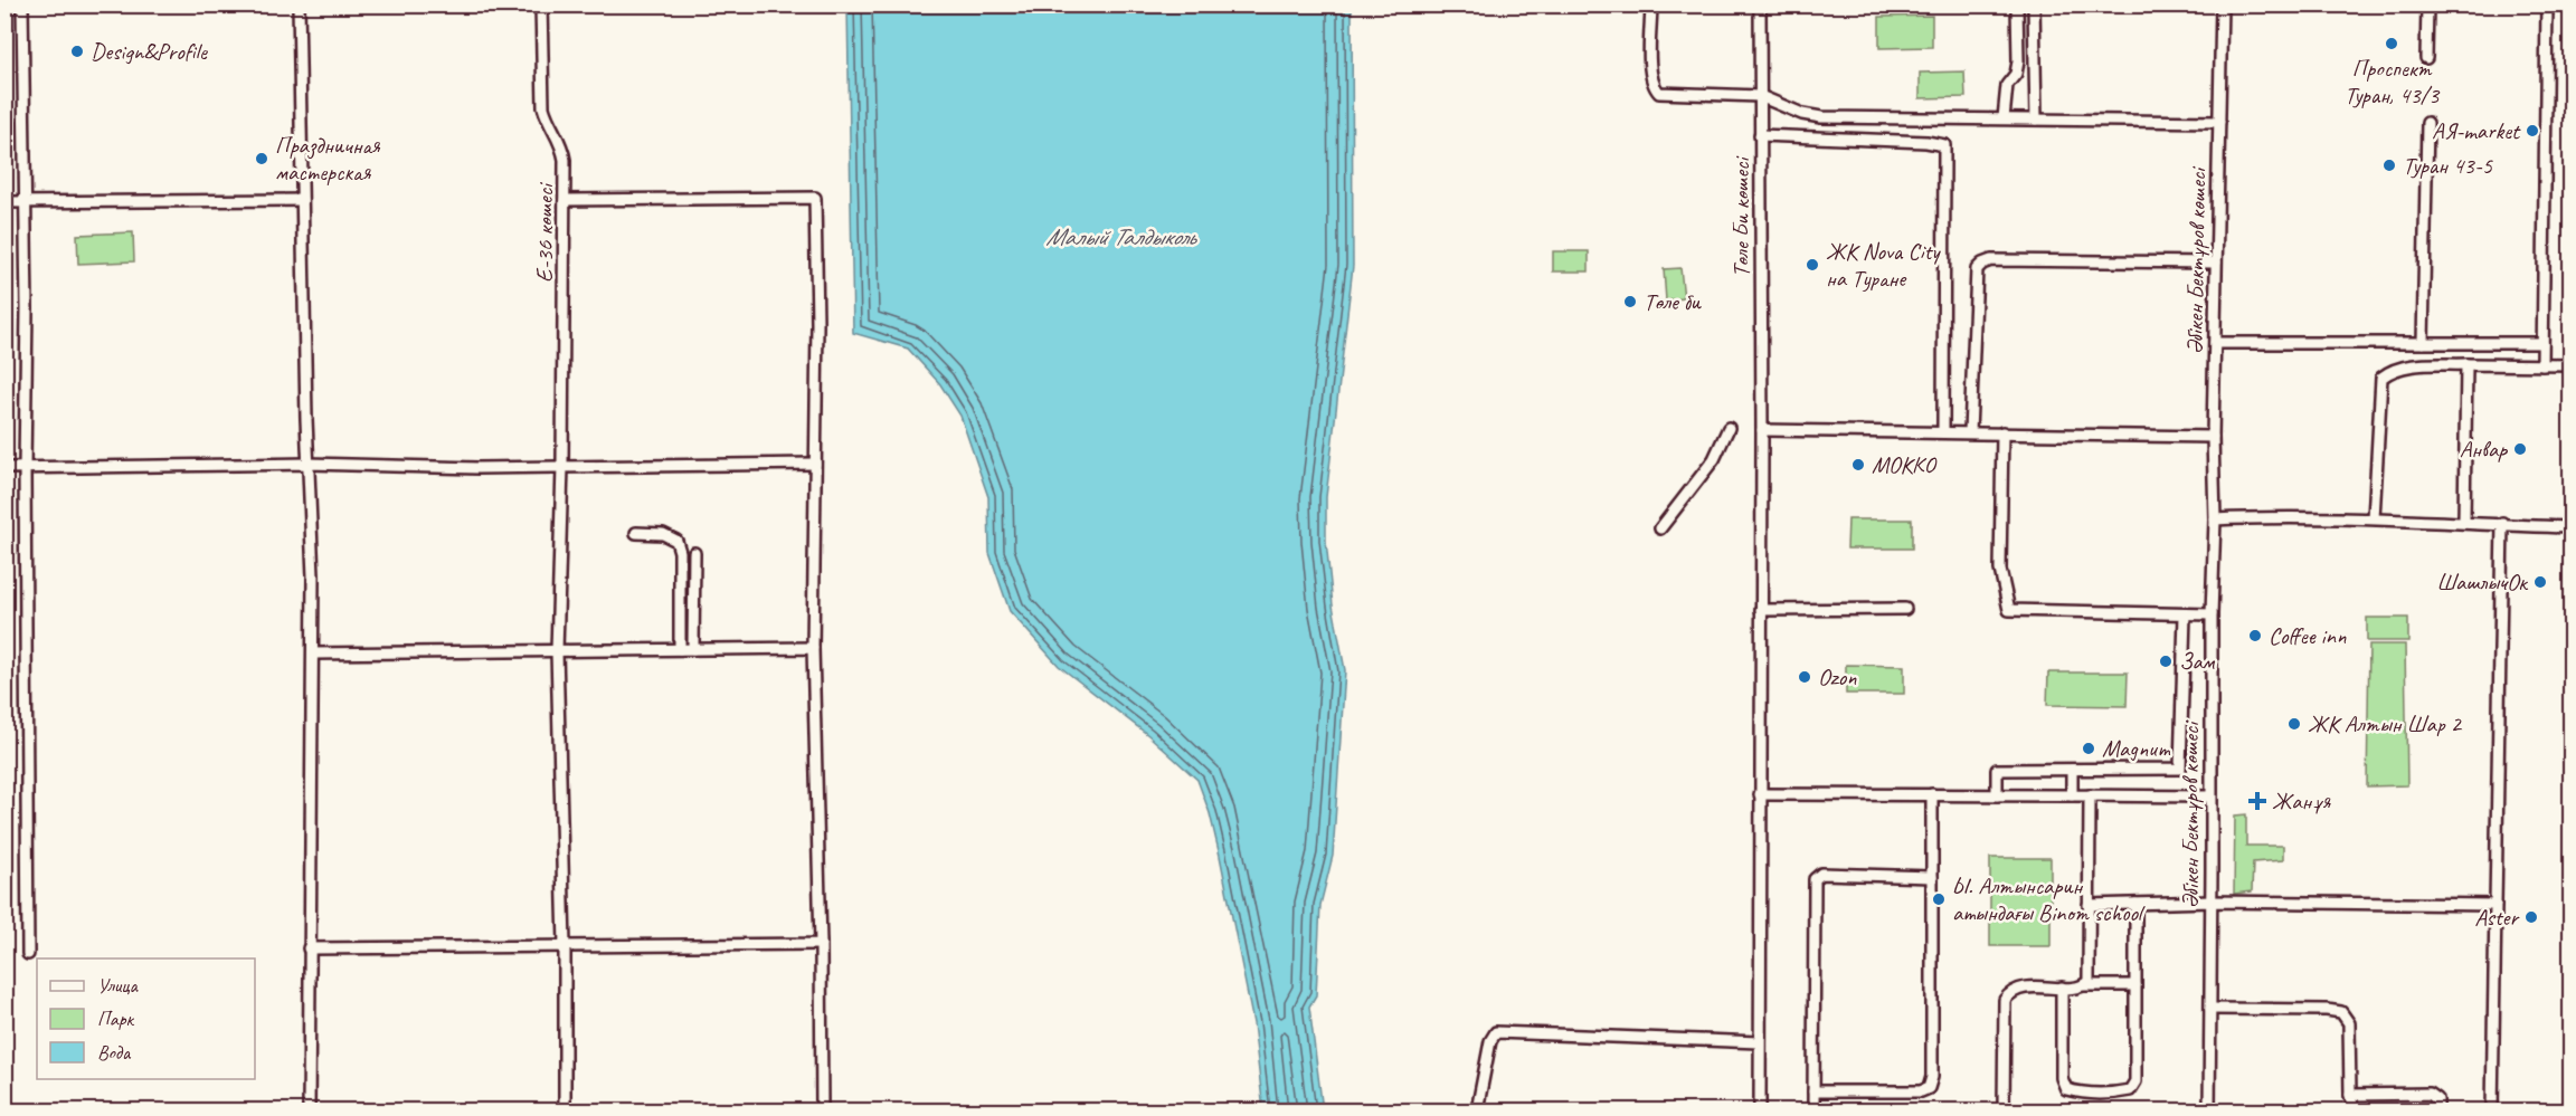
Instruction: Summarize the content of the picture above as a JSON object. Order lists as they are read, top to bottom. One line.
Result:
{"streets":{"street":["Төле Би көшесі","Е-36 көшесі","Әбікен Бектұров көшесі"]},"water":["Малый Талдыколь"],"places":{"other":["Проспект Туран, 43/3","Design&Profile","АЯ-market","Праздничная мастерская","Туран 43-5","ЖК Nova City на Туране","Төле би","Анвар","МОККО","ШашлычОк","Coffee inn","Зам","Ozon","ЖК Алтын Шар 2","Magnum","Ы. Алтынсарин атындағы Binom school","Aster"],"health":["Жанұя"]},"legend":["Улица","Парк","Вода"]}
